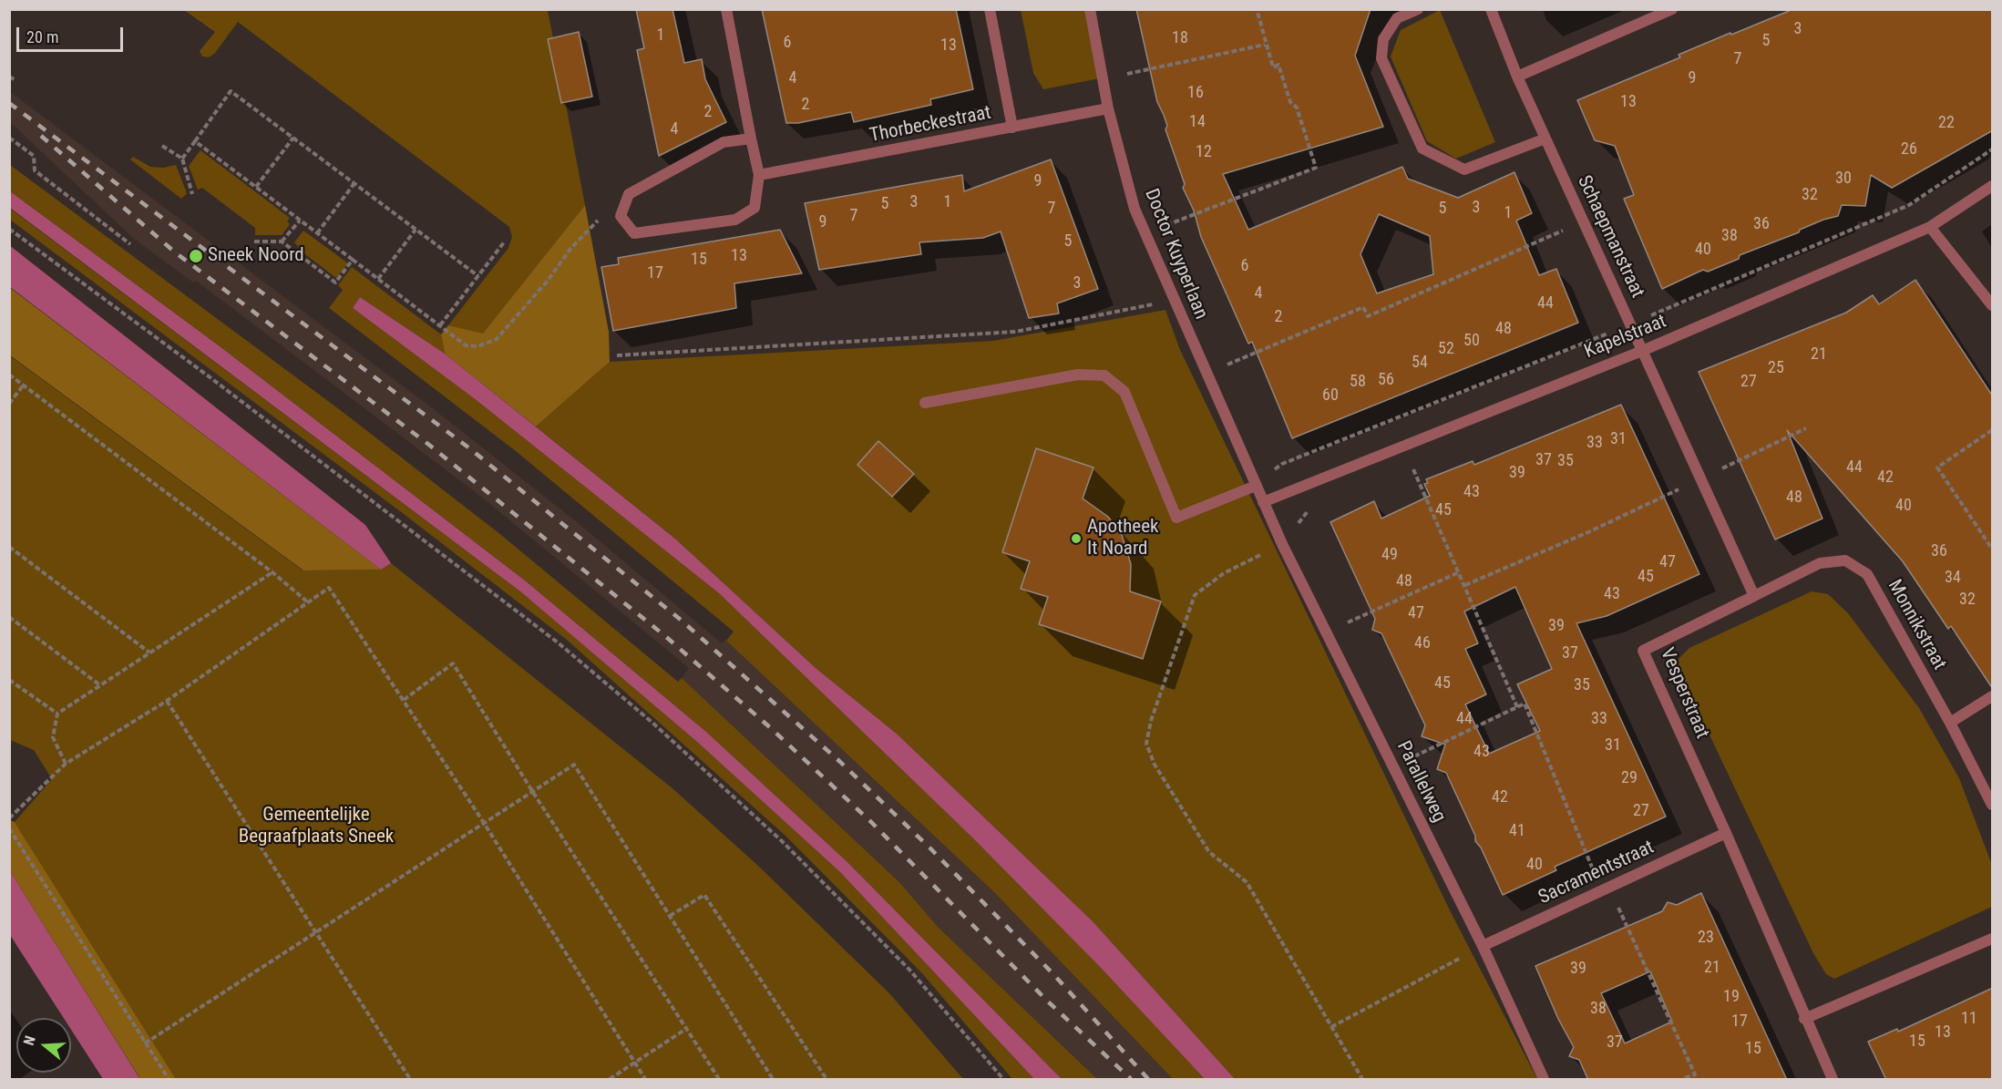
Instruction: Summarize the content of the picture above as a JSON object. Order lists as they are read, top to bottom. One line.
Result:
{"streets":{"street":["Thorbeckestraat","Schaepmanstraat","Doctor Kuyperlaan","Kapelstraat","Monnikstraat","Vesperstraat","Parallelweg","Sacramentstraat"]},"crossings":[["Thorbeckestraat","Doctor Kuyperlaan"],["Schaepmanstraat","Kapelstraat"],["Doctor Kuyperlaan","Kapelstraat"],["Doctor Kuyperlaan","Parallelweg"],["Kapelstraat","Parallelweg"],["Monnikstraat","Vesperstraat"],["Vesperstraat","Sacramentstraat"],["Parallelweg","Sacramentstraat"]],"parks":["Gemeentelijke Begraafplaats Sneek"],"places":["Sneek Noord","Apotheek It Noard"],"house_numbers":["3","1","18","5","6","13","7","4","9","16","13","2","2","14","22","4","26","12","30","9","32","3","1","5","3","7","5","1","7","9","36","38","5","40","13","15","6","17","3","4","44","2","48","50","52","21","54","25","56","58","27","60","31","33","37","35","44","39","42","43","48","40","45","36","49","47","45","34","48","43","32","47","39","46","37","45","35","44","33","31","43","29","42","27","41","40","23","21","39","19","38","11","17","13","15","37","15"],"scale_bar":"20 m","north":"left"}
